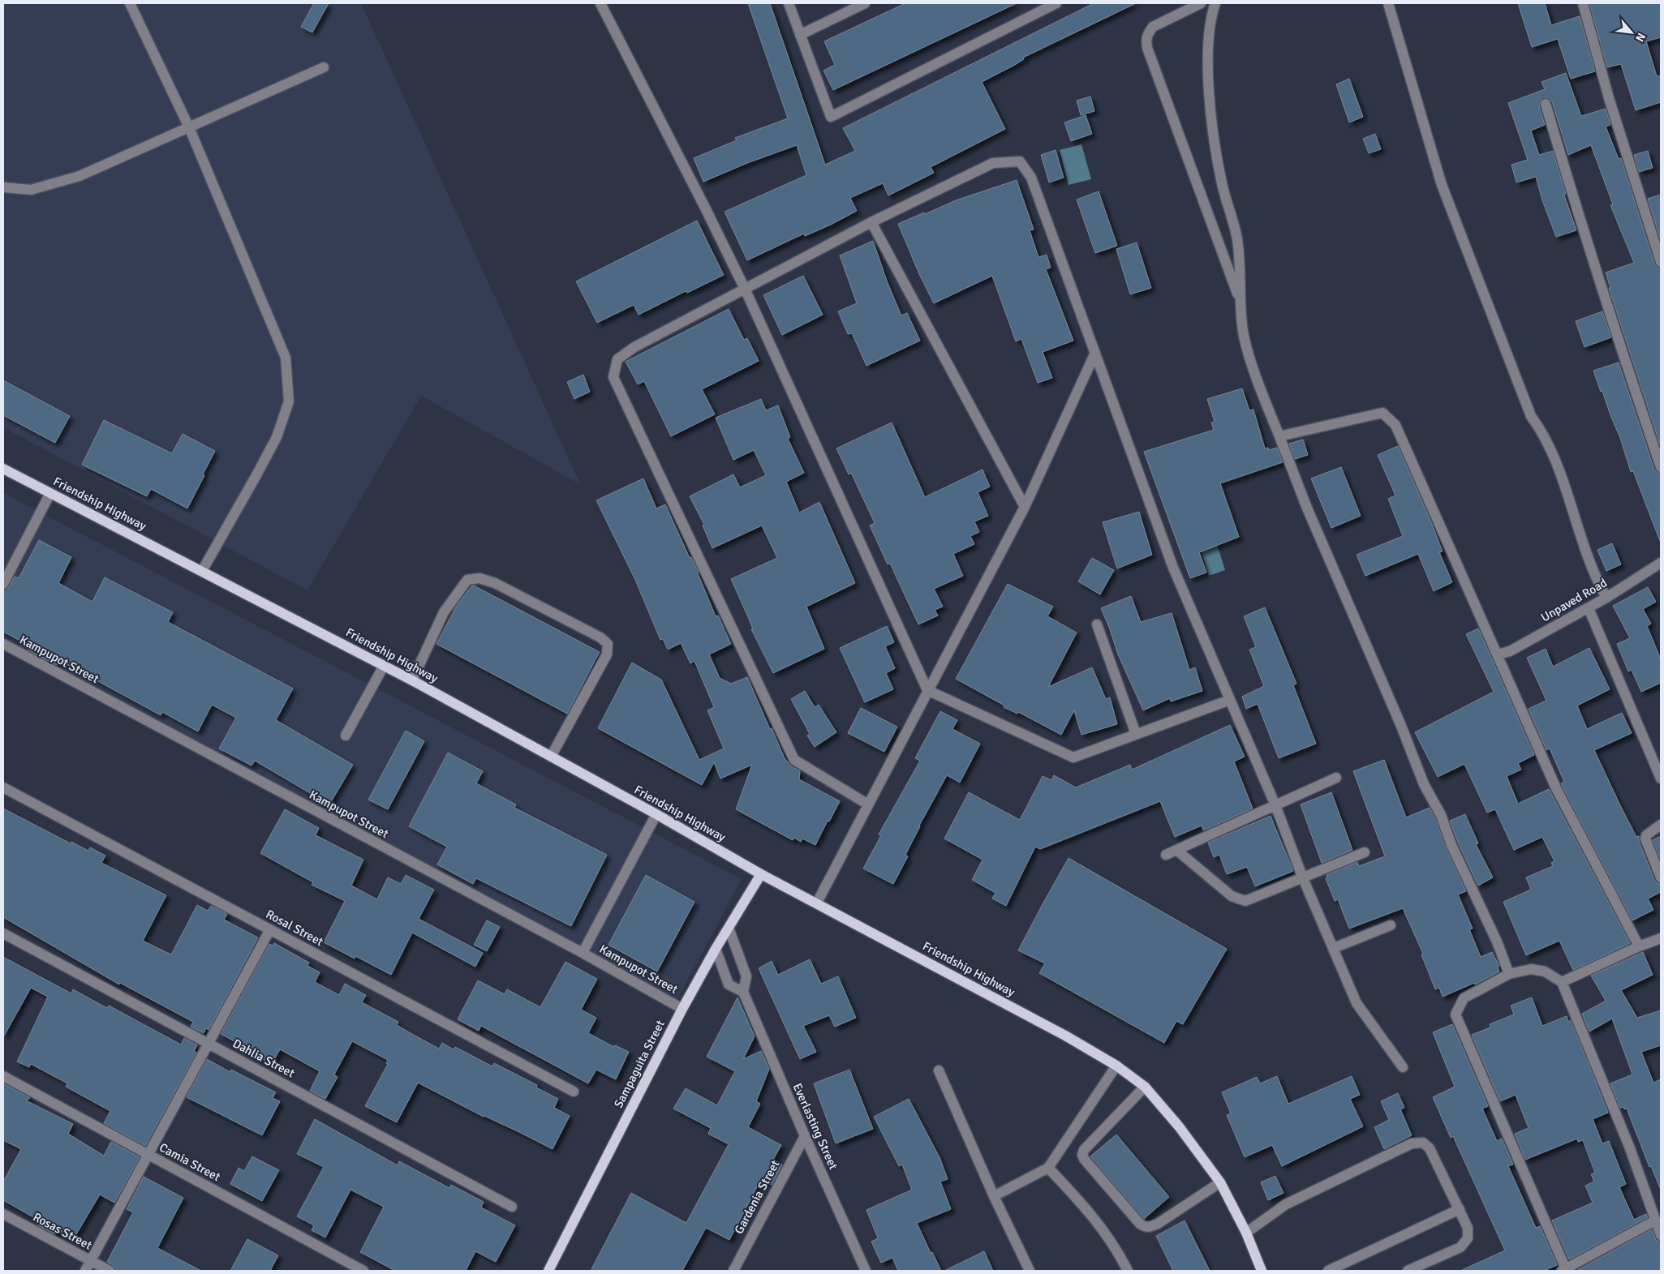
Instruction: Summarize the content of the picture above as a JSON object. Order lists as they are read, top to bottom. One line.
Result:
{"streets":{"main road":["Friendship Highway","Sampaguita Street"],"street":["Unpaved Road","Kampupot Street","Rosal Street","Dahlia Street","Everlasting Street","Camia Street","Gardenia Street","Rosas Street"]},"crossings":[["Friendship Highway","Sampaguita Street"],["Kampupot Street","Sampaguita Street"],["Sampaguita Street","Everlasting Street"],["Everlasting Street","Gardenia Street"]],"north":"bottom right"}
